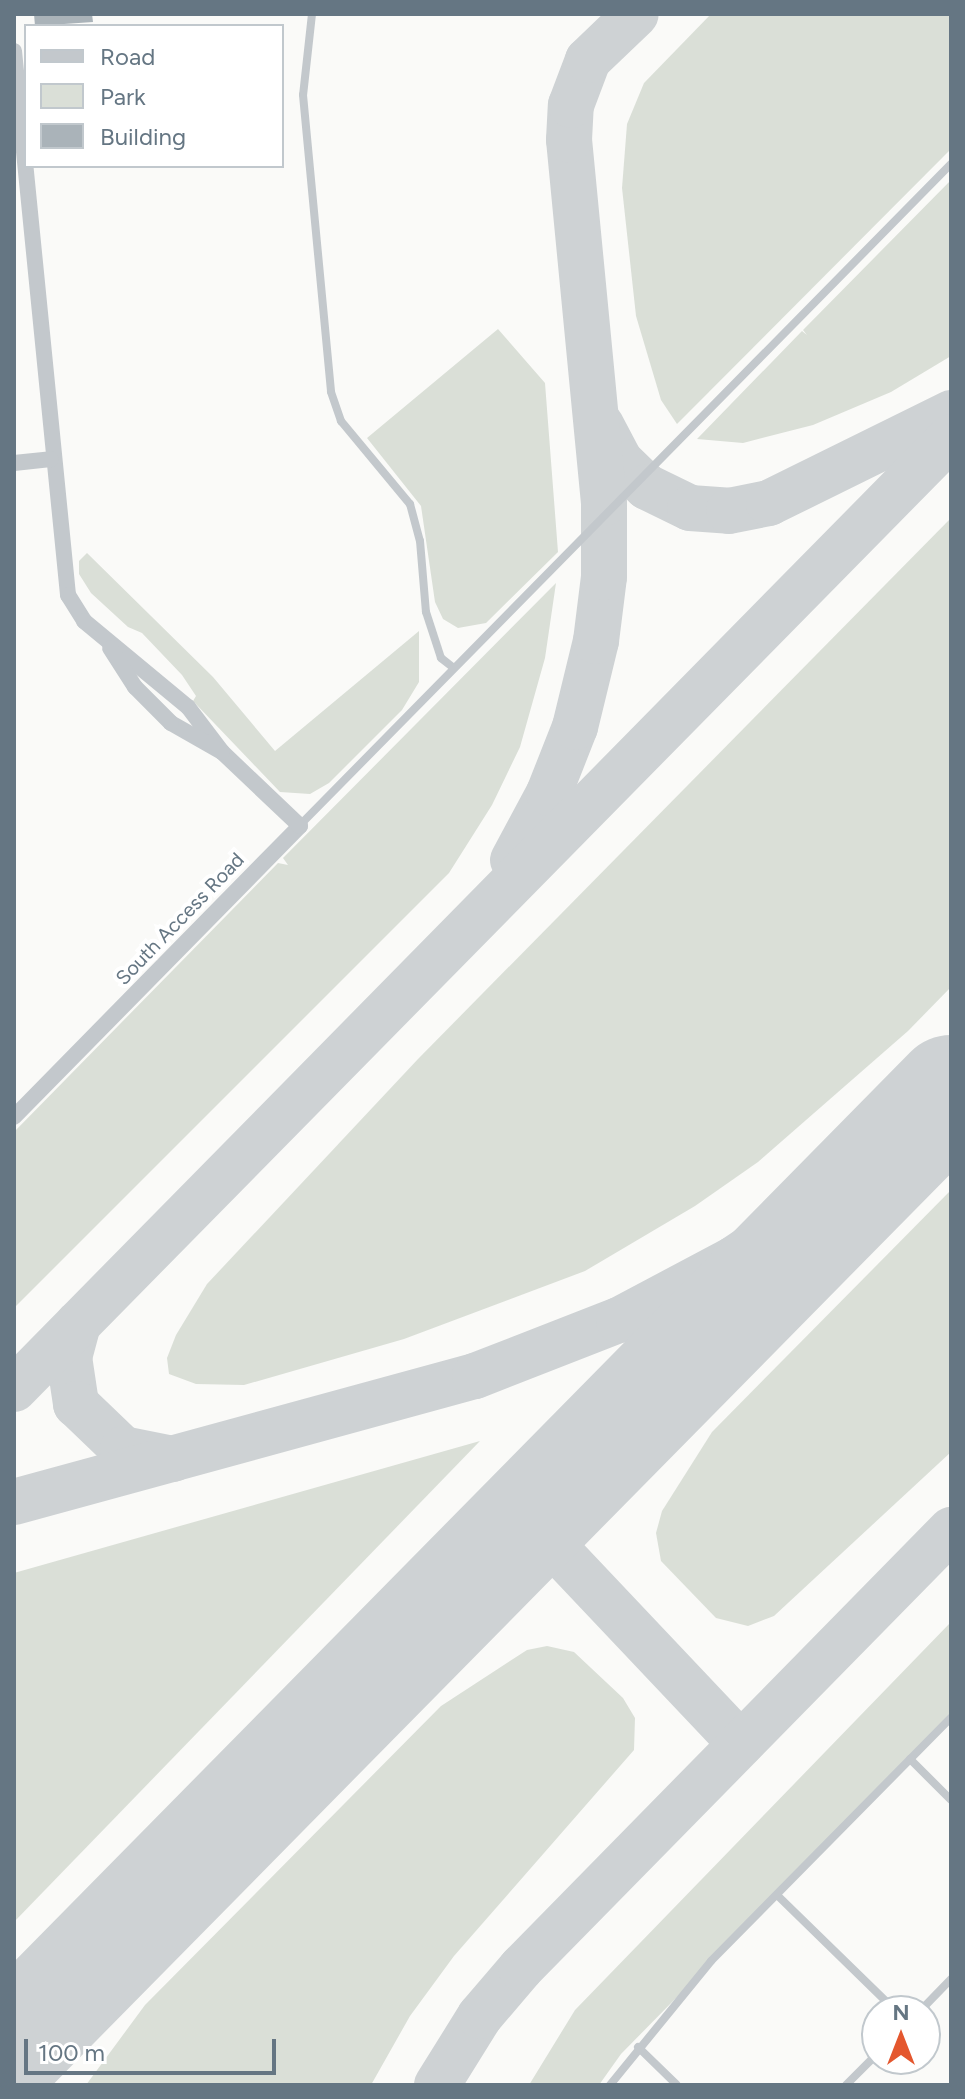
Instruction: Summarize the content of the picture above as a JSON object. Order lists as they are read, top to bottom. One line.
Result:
{"streets":{"street":["South Access Road"]},"legend":["Road","Park","Building"],"scale_bar":"100 m","north":"top"}
